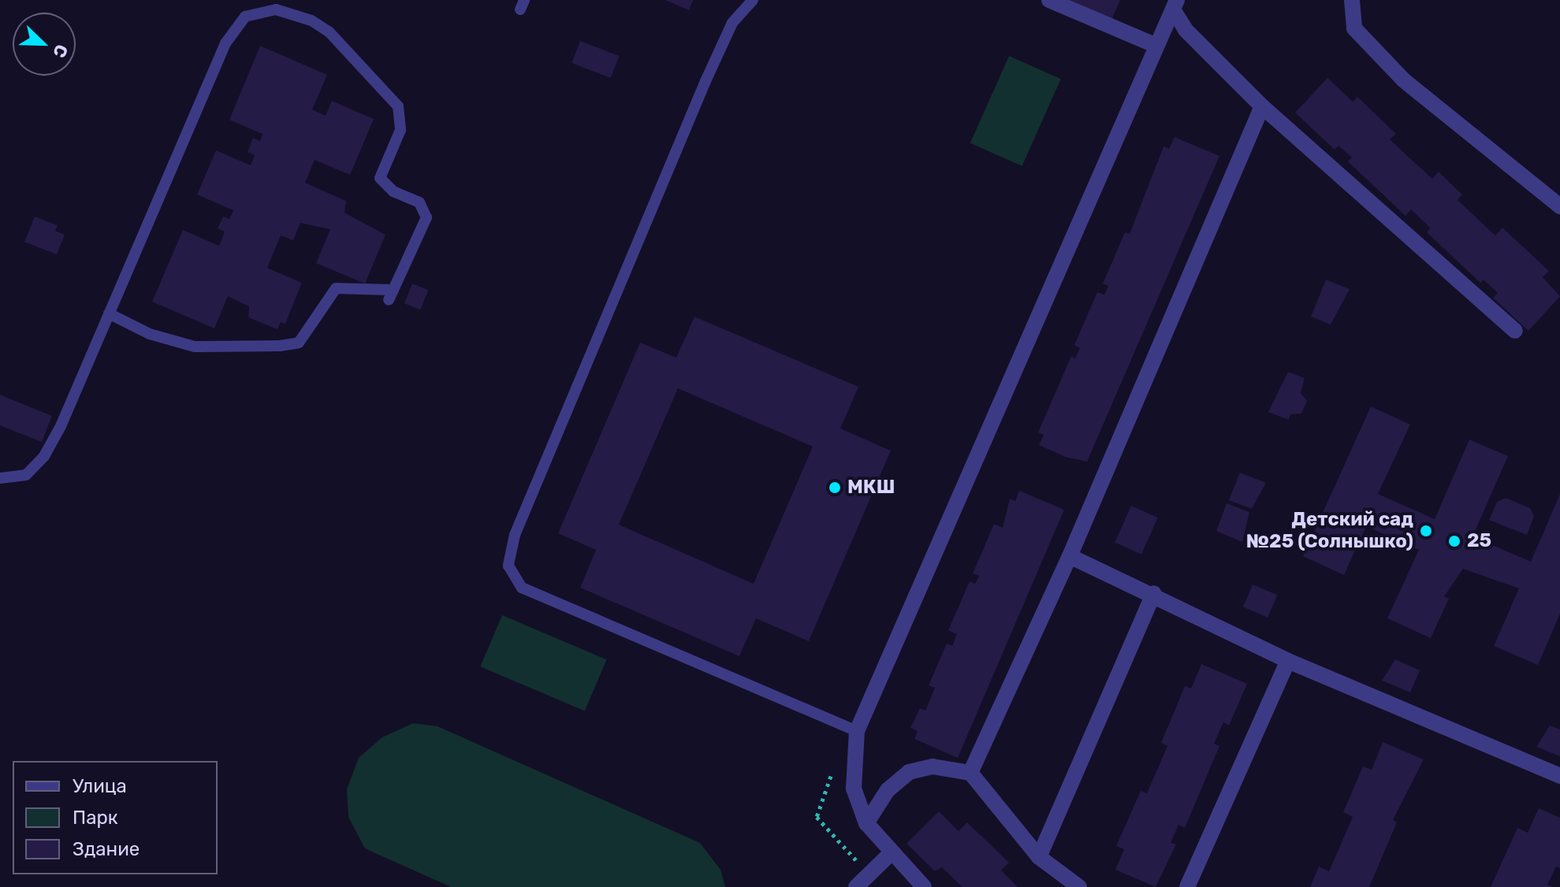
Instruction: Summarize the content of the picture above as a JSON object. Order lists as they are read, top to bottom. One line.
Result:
{"places":["МКШ","Детский сад №25 (Солнышко)","25"],"legend":["Улица","Парк","Здание"],"north":"bottom right"}
